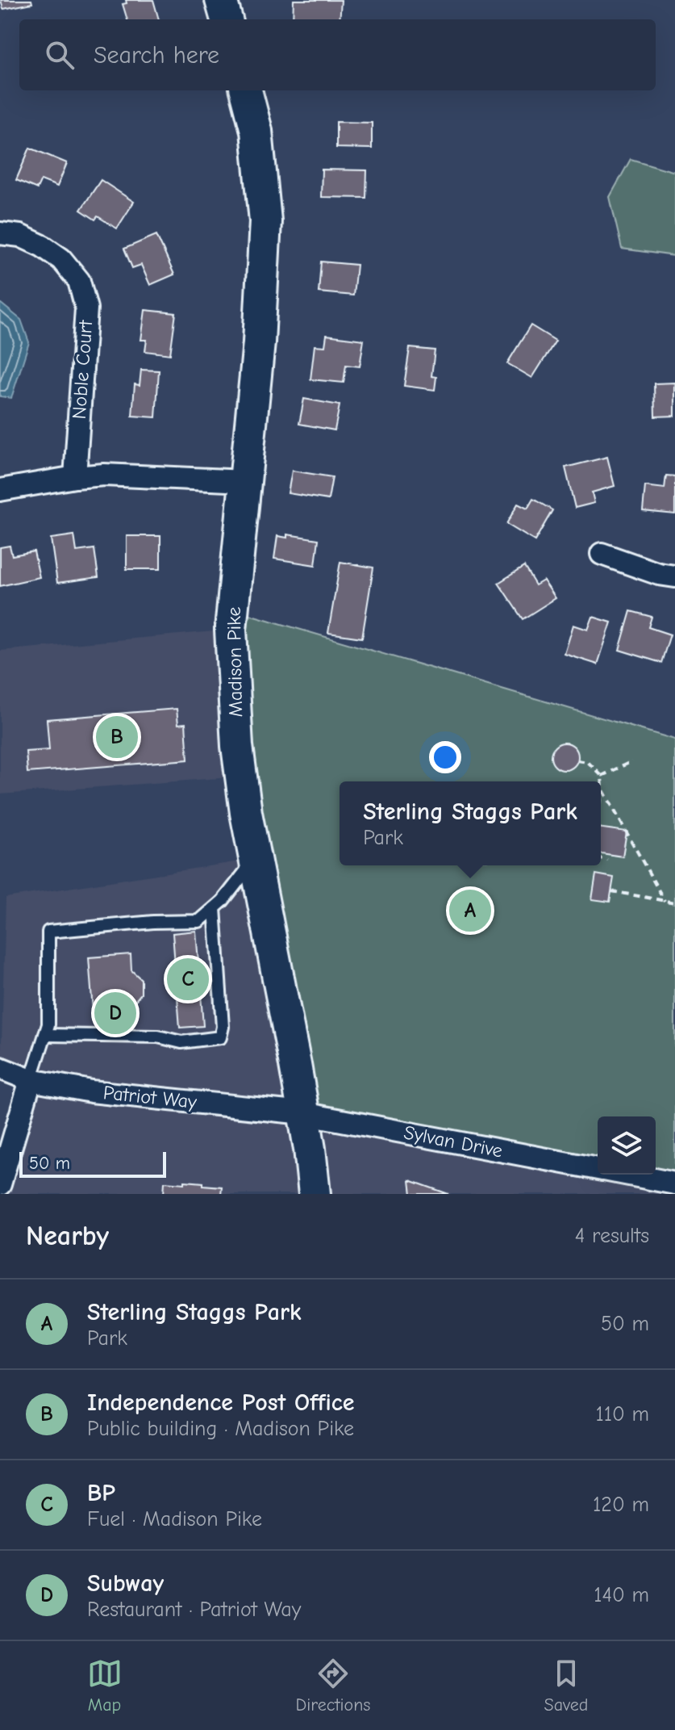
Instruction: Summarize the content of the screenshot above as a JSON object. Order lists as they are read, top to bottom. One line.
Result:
{"streets":{"main road":["Madison Pike"],"street":["Noble Court","Patriot Way","Sylvan Drive"]},"crossings":[["Madison Pike","Patriot Way"],["Madison Pike","Sylvan Drive"],["Patriot Way","Sylvan Drive"]],"scale_bar":"50 m","page":{"search":"Search here","pins":["B","A","C","D"],"popup":["Sterling Staggs Park","Park"],"scale":"50 m","heading":["Nearby","4 results"],"list":[{"mark":"A","name":"Sterling Staggs Park","note":"Park","value":"50 m"},{"mark":"B","name":"Independence Post Office","note":"Public building · Madison Pike","value":"110 m"},{"mark":"C","name":"BP","note":"Fuel · Madison Pike","value":"120 m"},{"mark":"D","name":"Subway","note":"Restaurant · Patriot Way","value":"140 m"}],"nav":["Map","Directions","Saved"]}}
